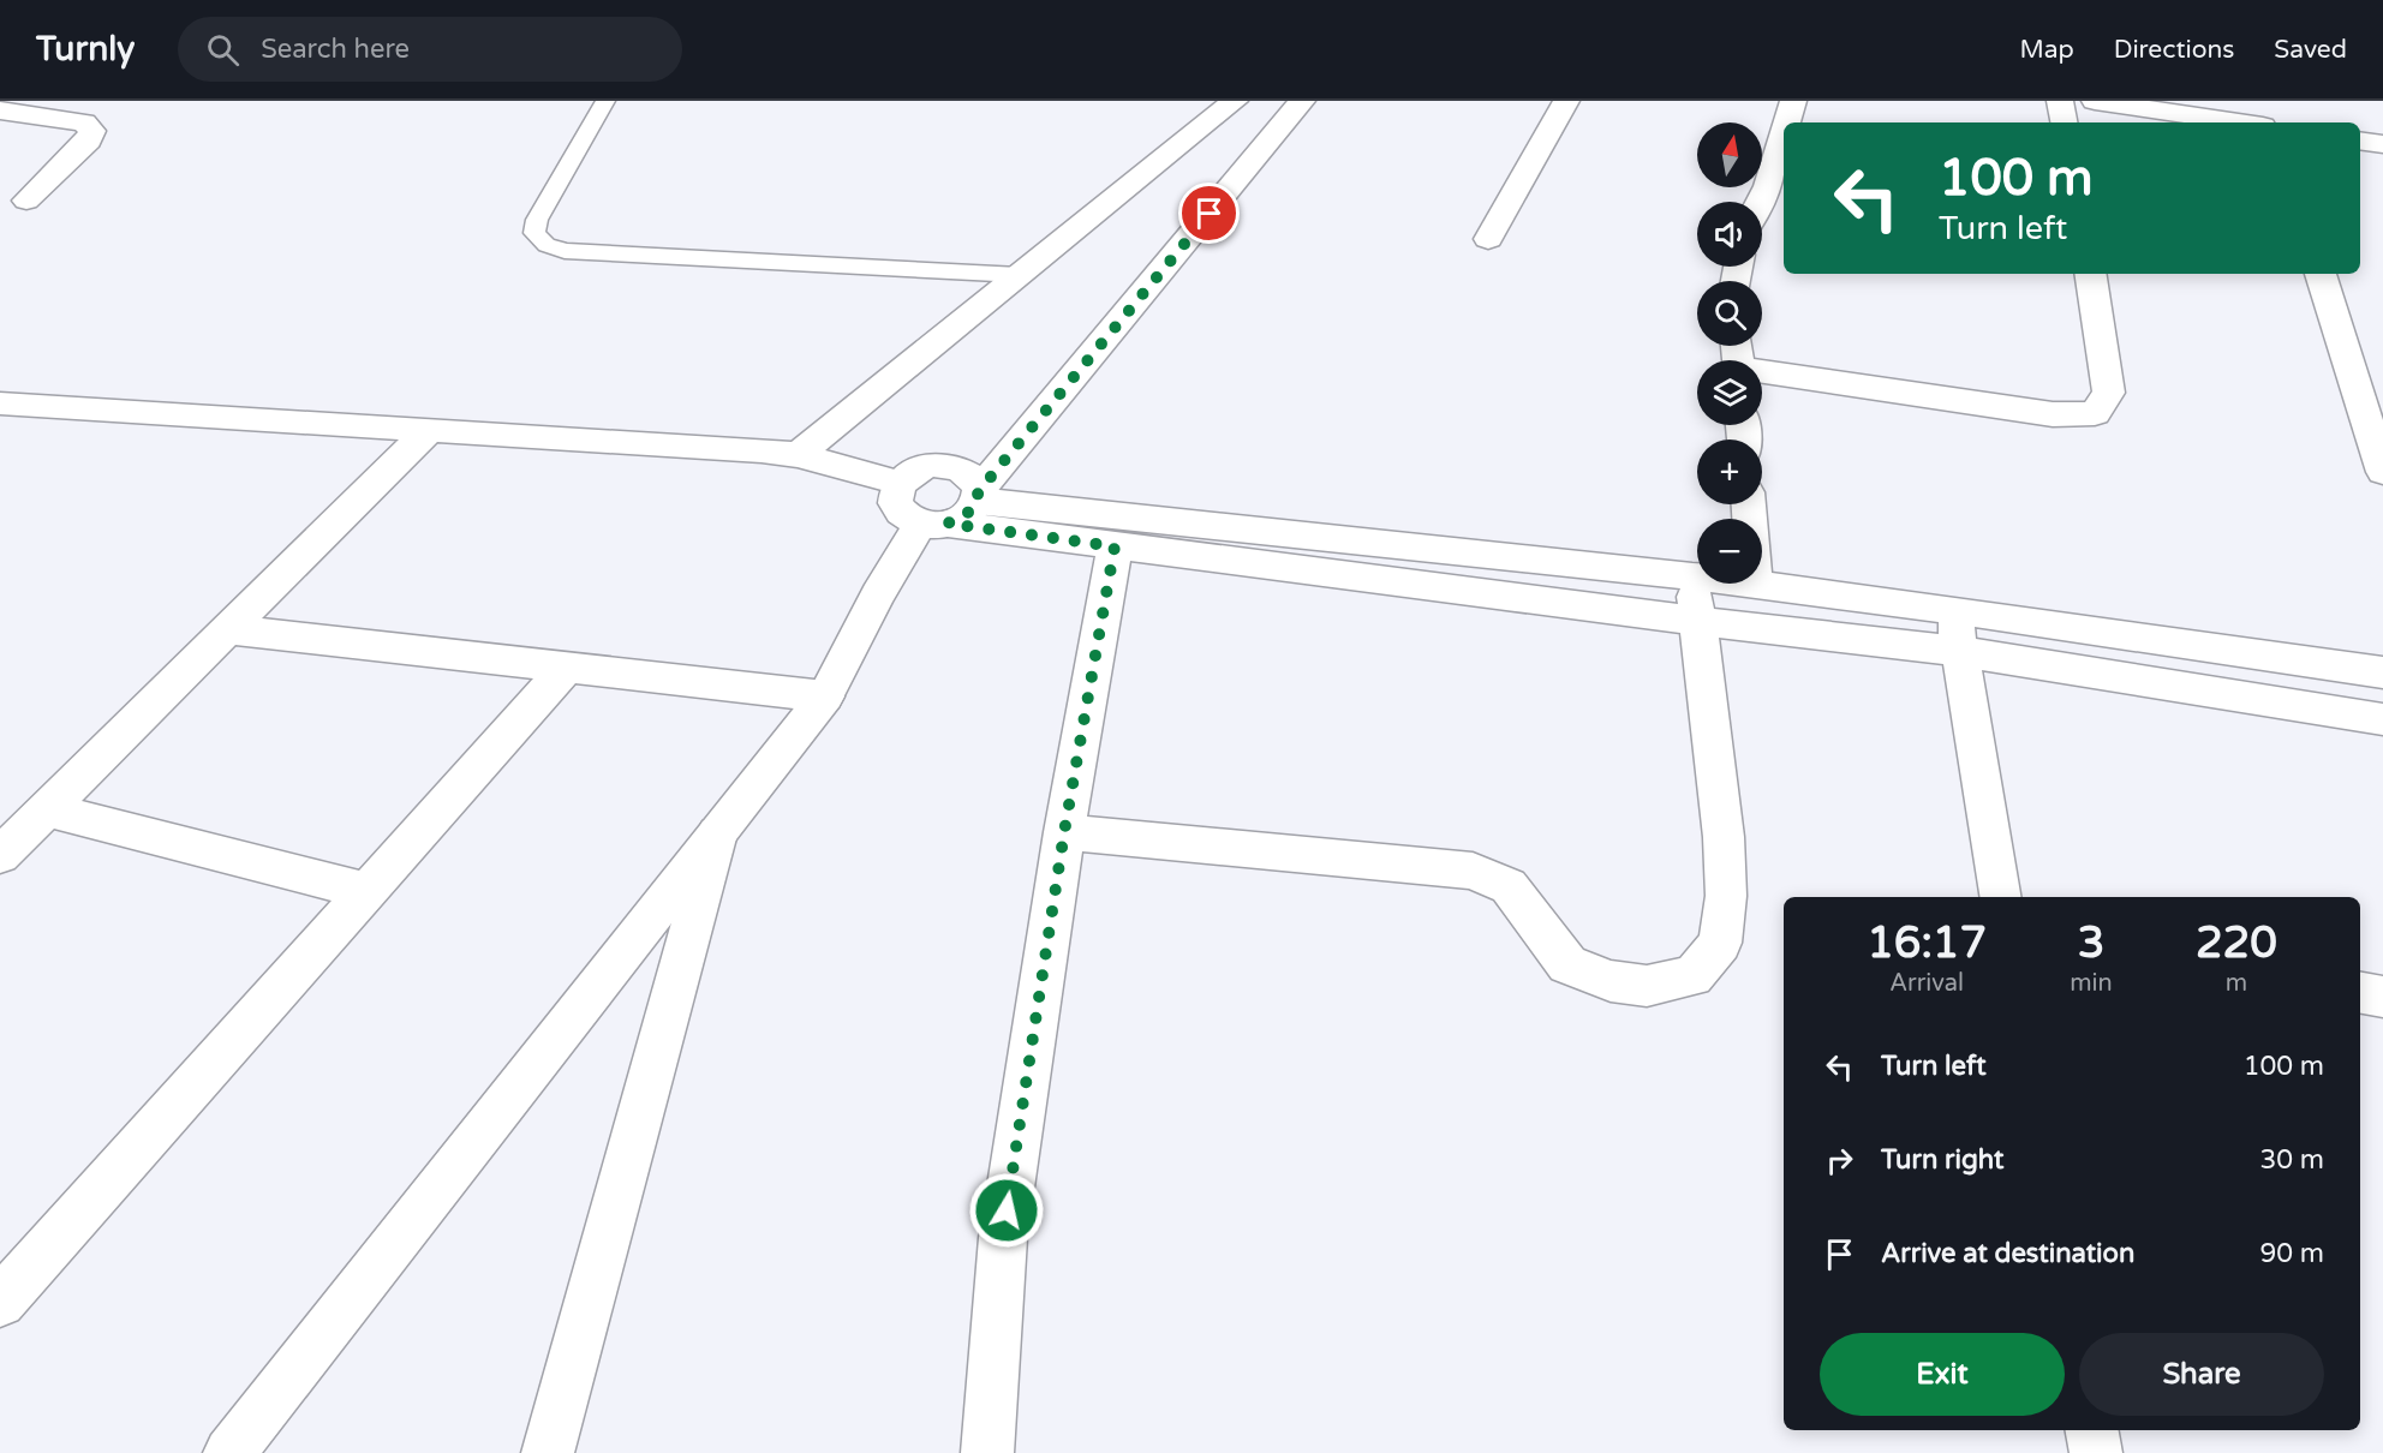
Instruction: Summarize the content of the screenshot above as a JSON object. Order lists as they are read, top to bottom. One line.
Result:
{"north":"top","page":{"header":"Turnly","search":"Search here","nav":["Map","Directions","Saved"],"map_buttons":["+","−"],"turn":["100 m","Turn left"],"eta":["16:17","Arrival","3","min","220","m"],"list":[{"name":"Turn left","value":"100 m"},{"name":"Turn right","value":"30 m"},{"name":"Arrive at destination","value":"90 m"}],"buttons":["Exit","Share"]}}
